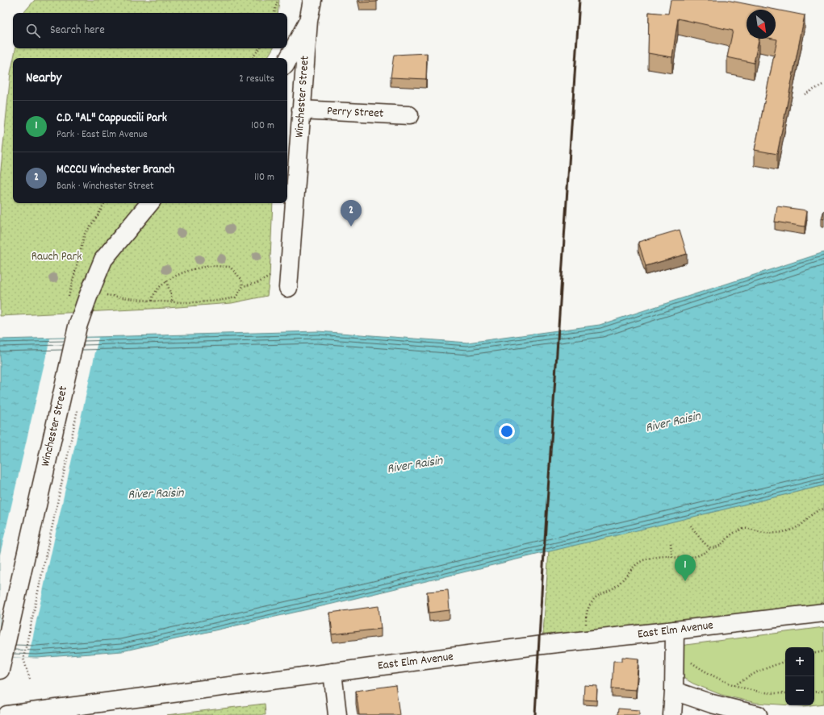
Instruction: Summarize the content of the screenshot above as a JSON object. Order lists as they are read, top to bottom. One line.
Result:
{"streets":{"street":["Winchester Street","Perry Street","East Elm Avenue"]},"crossings":[["Winchester Street","Perry Street"]],"water":["River Raisin"],"parks":["Rauch Park"],"north":"bottom right","page":{"search":"Search here","heading":["Nearby","2 results"],"list":[{"mark":"1","name":"C.D. \"AL\" Cappuccili Park","note":"Park · East Elm Avenue","value":"100 m"},{"mark":"2","name":"MCCCU Winchester Branch","note":"Bank · Winchester Street","value":"110 m"}],"pins":["2","1"],"map_buttons":["+","−"]}}
